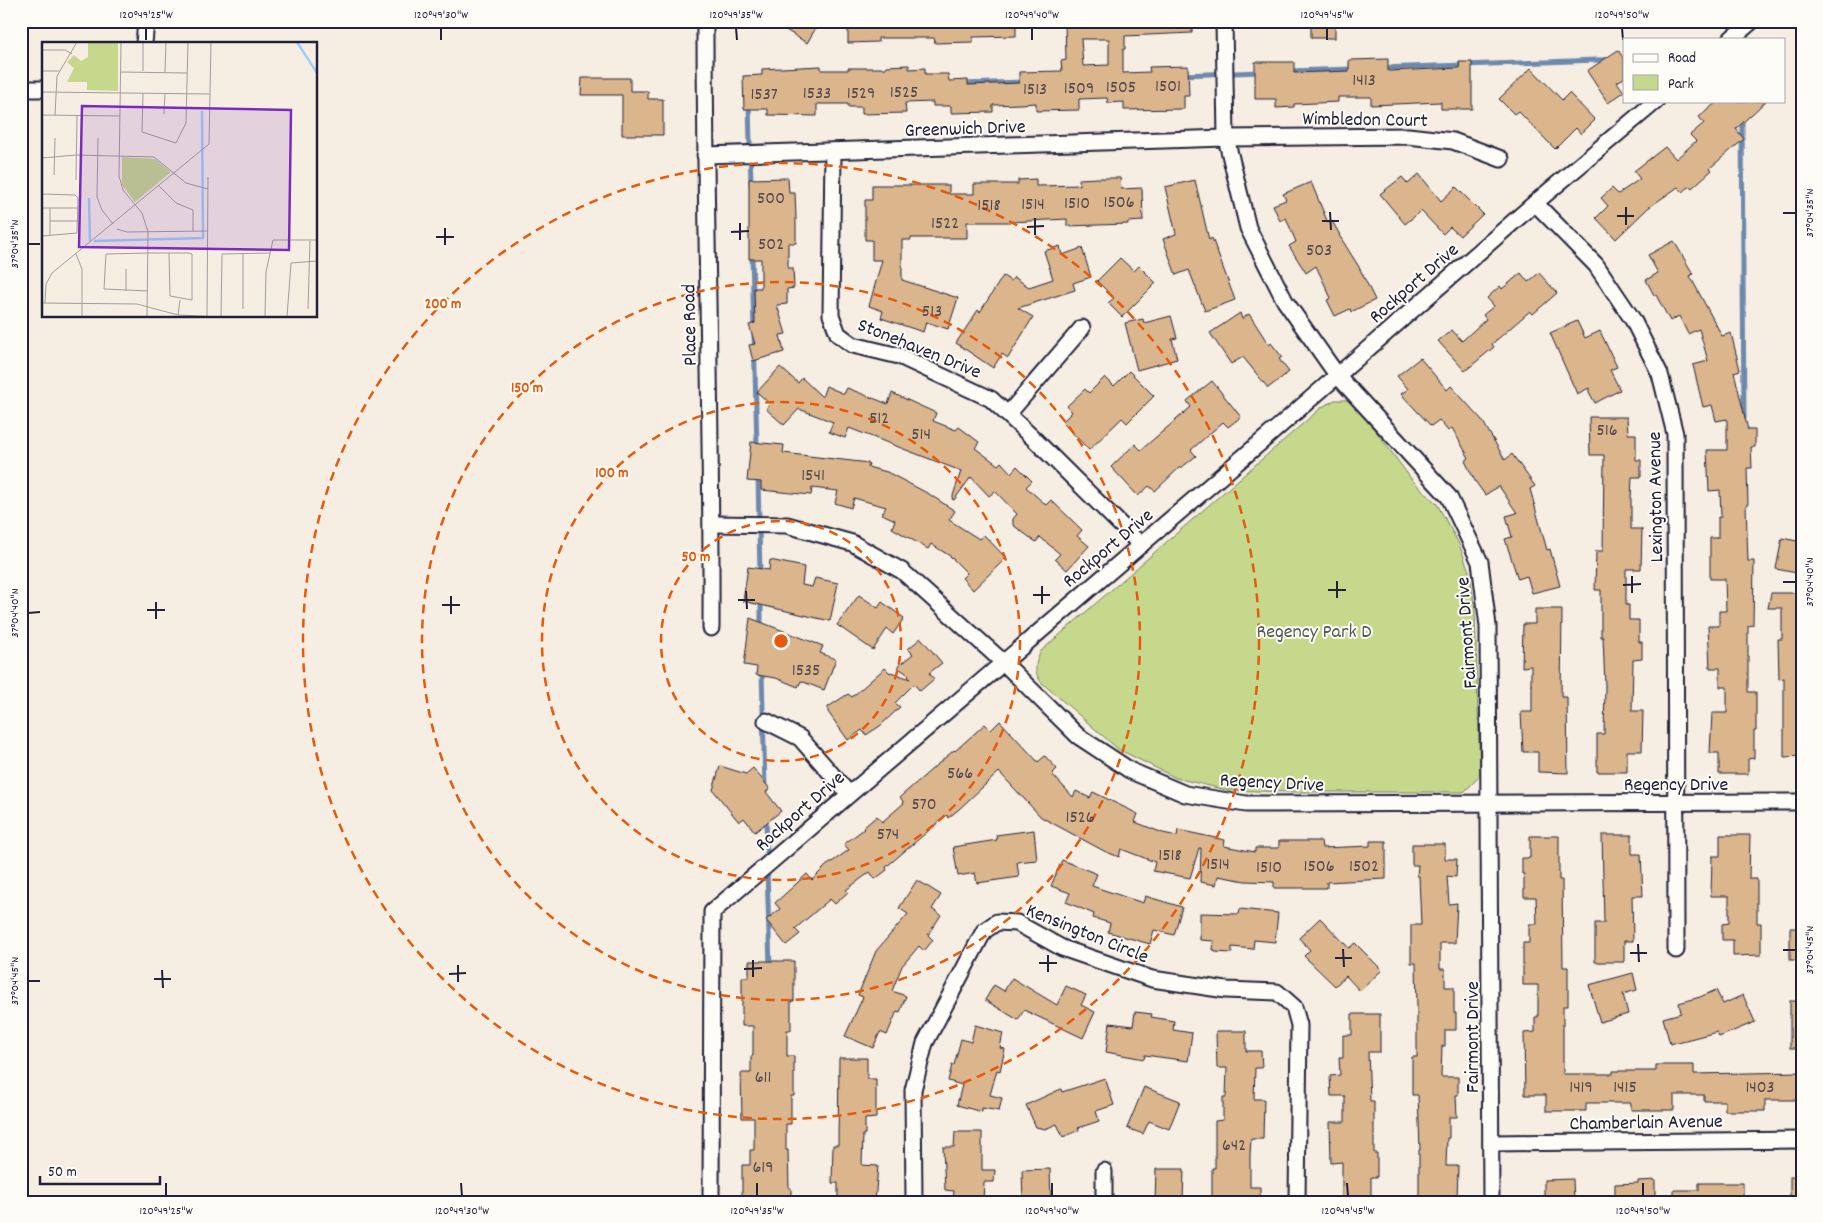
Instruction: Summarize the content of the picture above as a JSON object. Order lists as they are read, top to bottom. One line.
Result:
{"streets":{"street":["Wimbledon Court","Greenwich Drive","Rockport Drive","Place Road","Stonehaven Drive","Lexington Avenue","Fairmont Drive","Regency Drive","Kensington Circle","Chamberlain Avenue"]},"crossings":[["Wimbledon Court","Greenwich Drive"],["Wimbledon Court","Fairmont Drive"],["Greenwich Drive","Place Road"],["Greenwich Drive","Stonehaven Drive"],["Greenwich Drive","Fairmont Drive"],["Rockport Drive","Stonehaven Drive"],["Rockport Drive","Lexington Avenue"],["Rockport Drive","Fairmont Drive"],["Rockport Drive","Regency Drive"],["Place Road","Regency Drive"],["Lexington Avenue","Regency Drive"],["Fairmont Drive","Regency Drive"],["Fairmont Drive","Chamberlain Avenue"]],"parks":["Regency Park D"],"house_numbers":["1413","1501","1505","1509","1513","1525","1533","1529","1537","500","1506","1510","1514","1518","1522","502","503","513","512","516","514","1541","1535","566","570","1526","574","1518","1514","1506","1502","1510","611","1419","1415","1403","642","619"],"legend":["Road","Park"],"scale_bar":"50 m","coordinates":["120°49'25\"W","120°49'30\"W","120°49'35\"W","120°49'40\"W","120°49'45\"W","120°49'50\"W","37°04'35\"N","37°04'40\"N","37°04'45\"N"],"rings":["200 m","150 m","100 m","50 m"]}
